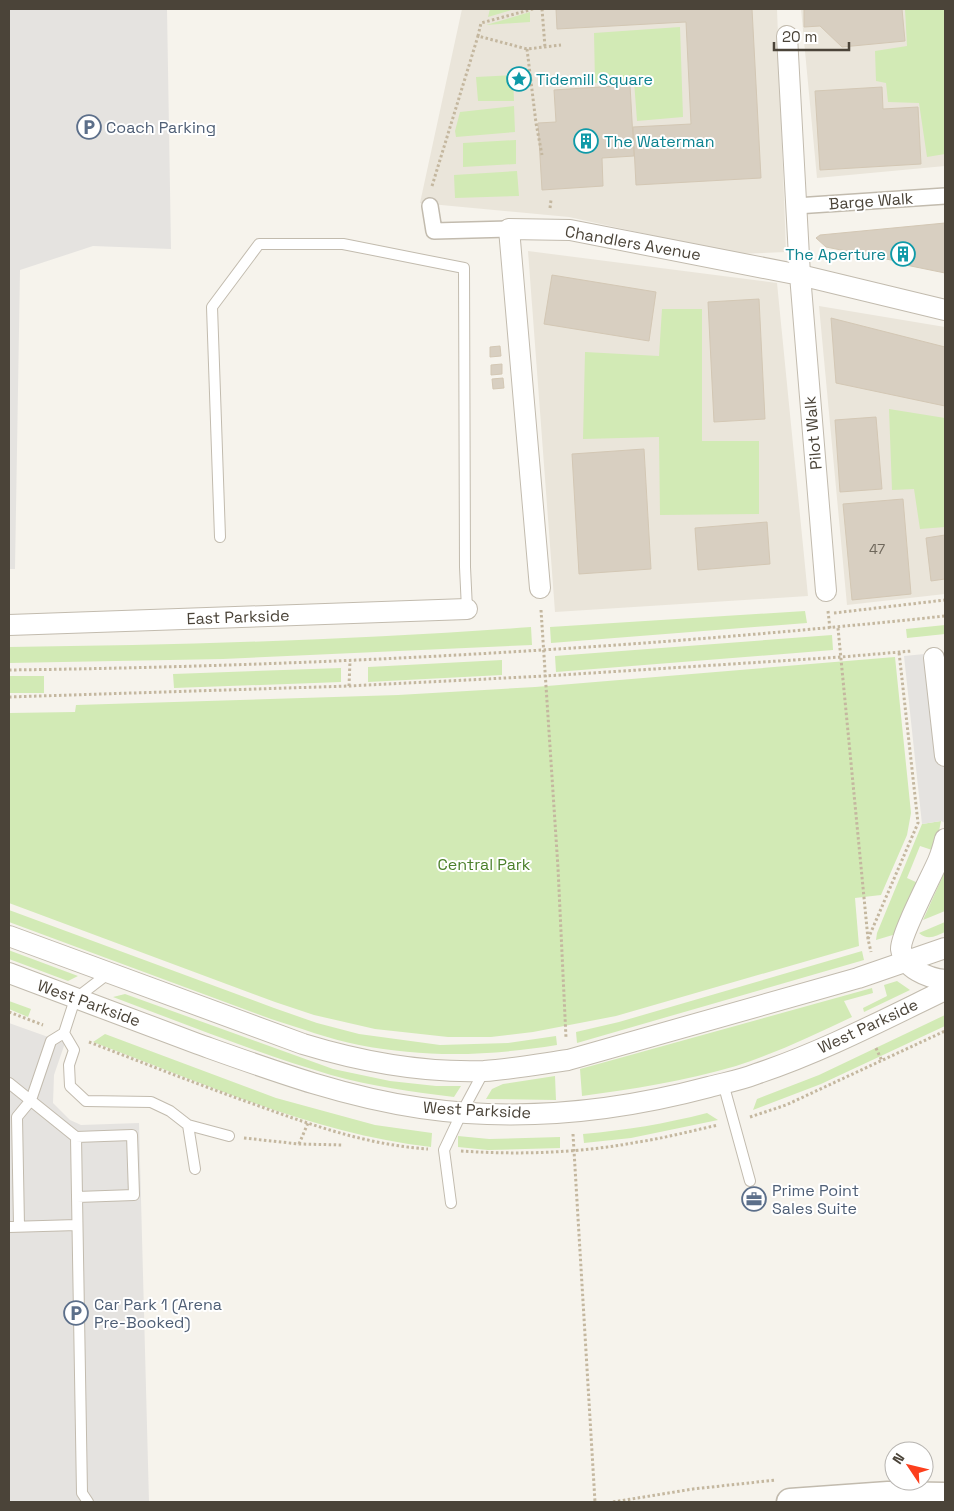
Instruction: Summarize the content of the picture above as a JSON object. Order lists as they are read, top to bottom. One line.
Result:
{"streets":{"street":["Barge Walk","Chandlers Avenue","Pilot Walk","East Parkside","West Parkside"]},"crossings":[["Chandlers Avenue","Pilot Walk"]],"parks":["Central Park"],"places":{"place":["Tidemill Square"],"parking":["Coach Parking","Car Park 1 (Arena Pre-Booked)"],"building":["The Waterman","The Aperture"],"office":["Prime Point Sales Suite"]},"house_numbers":["47"],"scale_bar":"20 m","north":"top left"}
